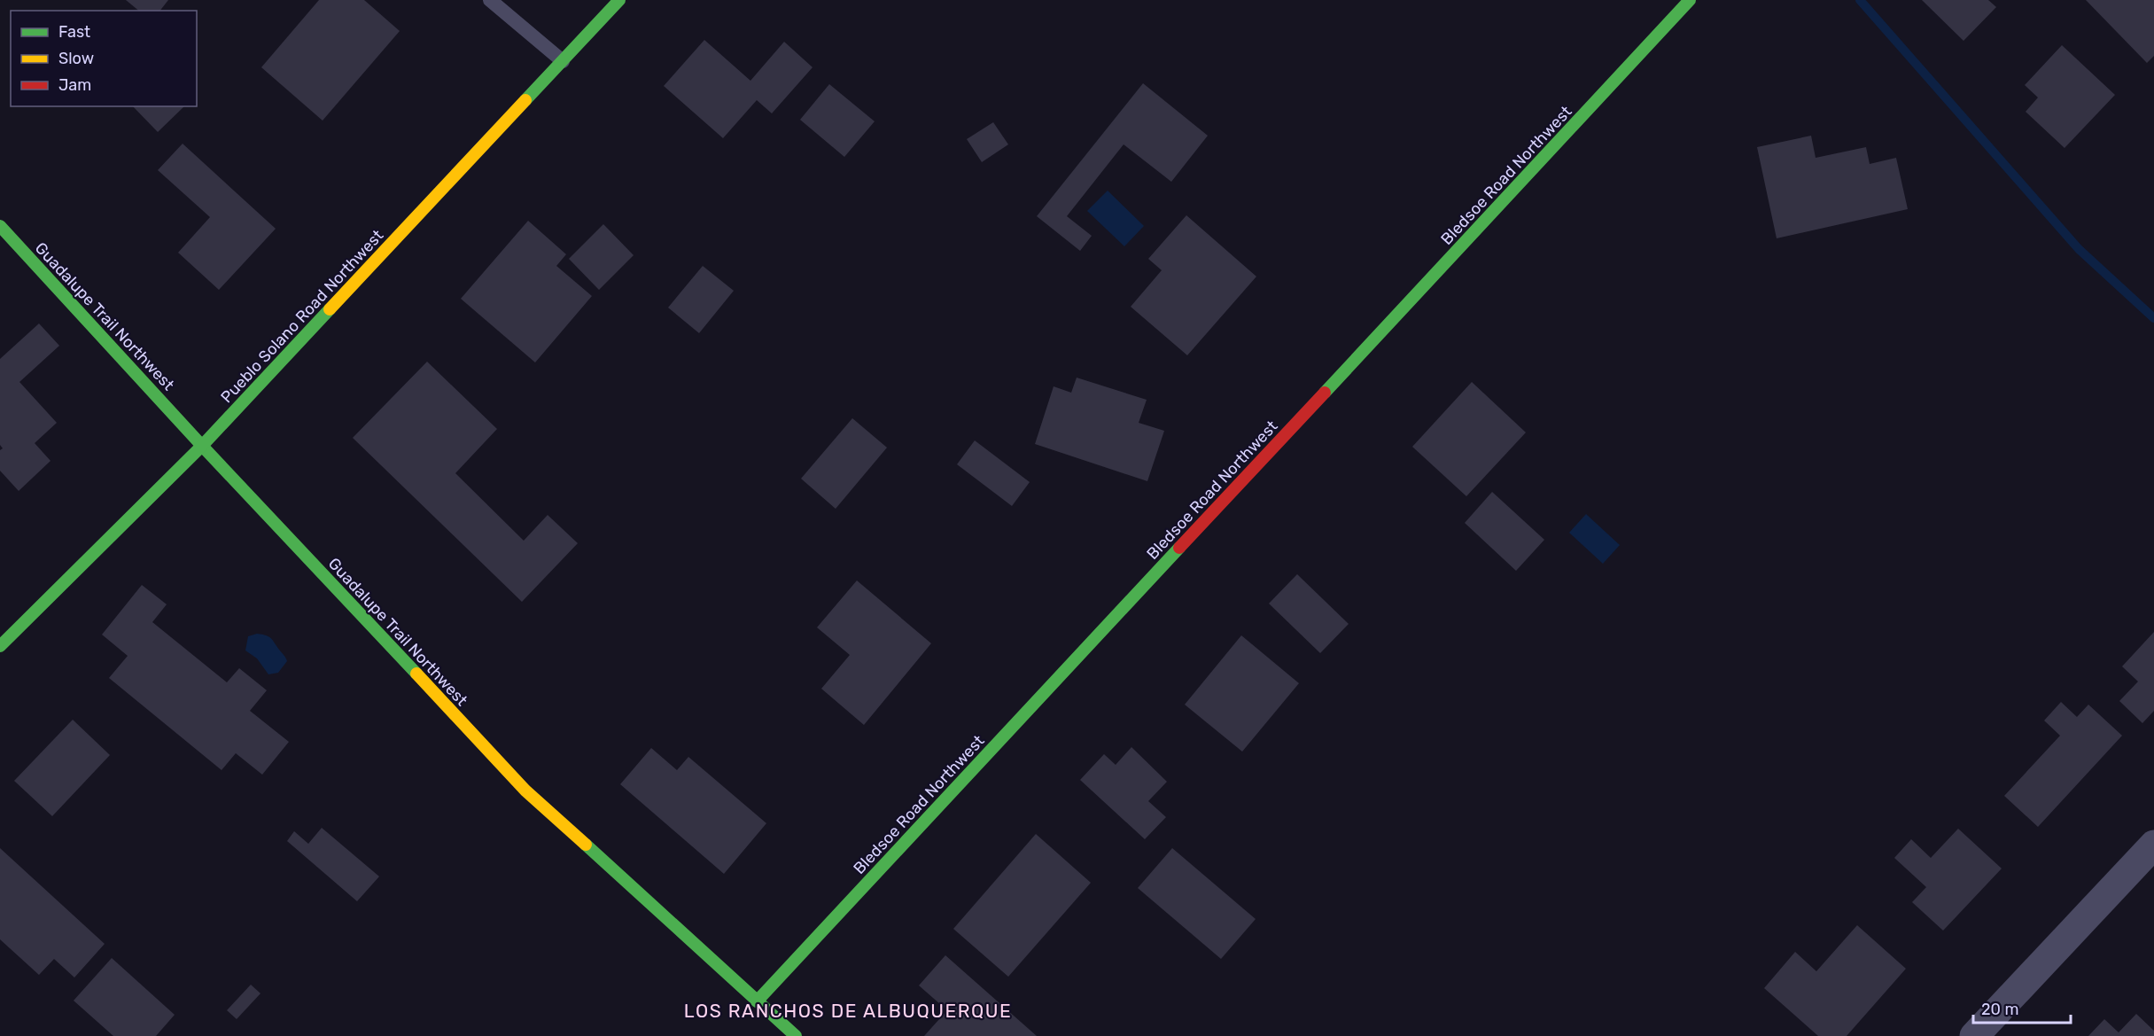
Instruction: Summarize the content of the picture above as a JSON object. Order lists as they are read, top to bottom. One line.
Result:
{"streets":{"street":["Bledsoe Road Northwest","Guadalupe Trail Northwest","Pueblo Solano Road Northwest"]},"crossings":[["Bledsoe Road Northwest","Guadalupe Trail Northwest"],["Guadalupe Trail Northwest","Pueblo Solano Road Northwest"]],"districts":["LOS RANCHOS DE ALBUQUERQUE"],"legend":["Fast","Slow","Jam"],"scale_bar":"20 m"}
